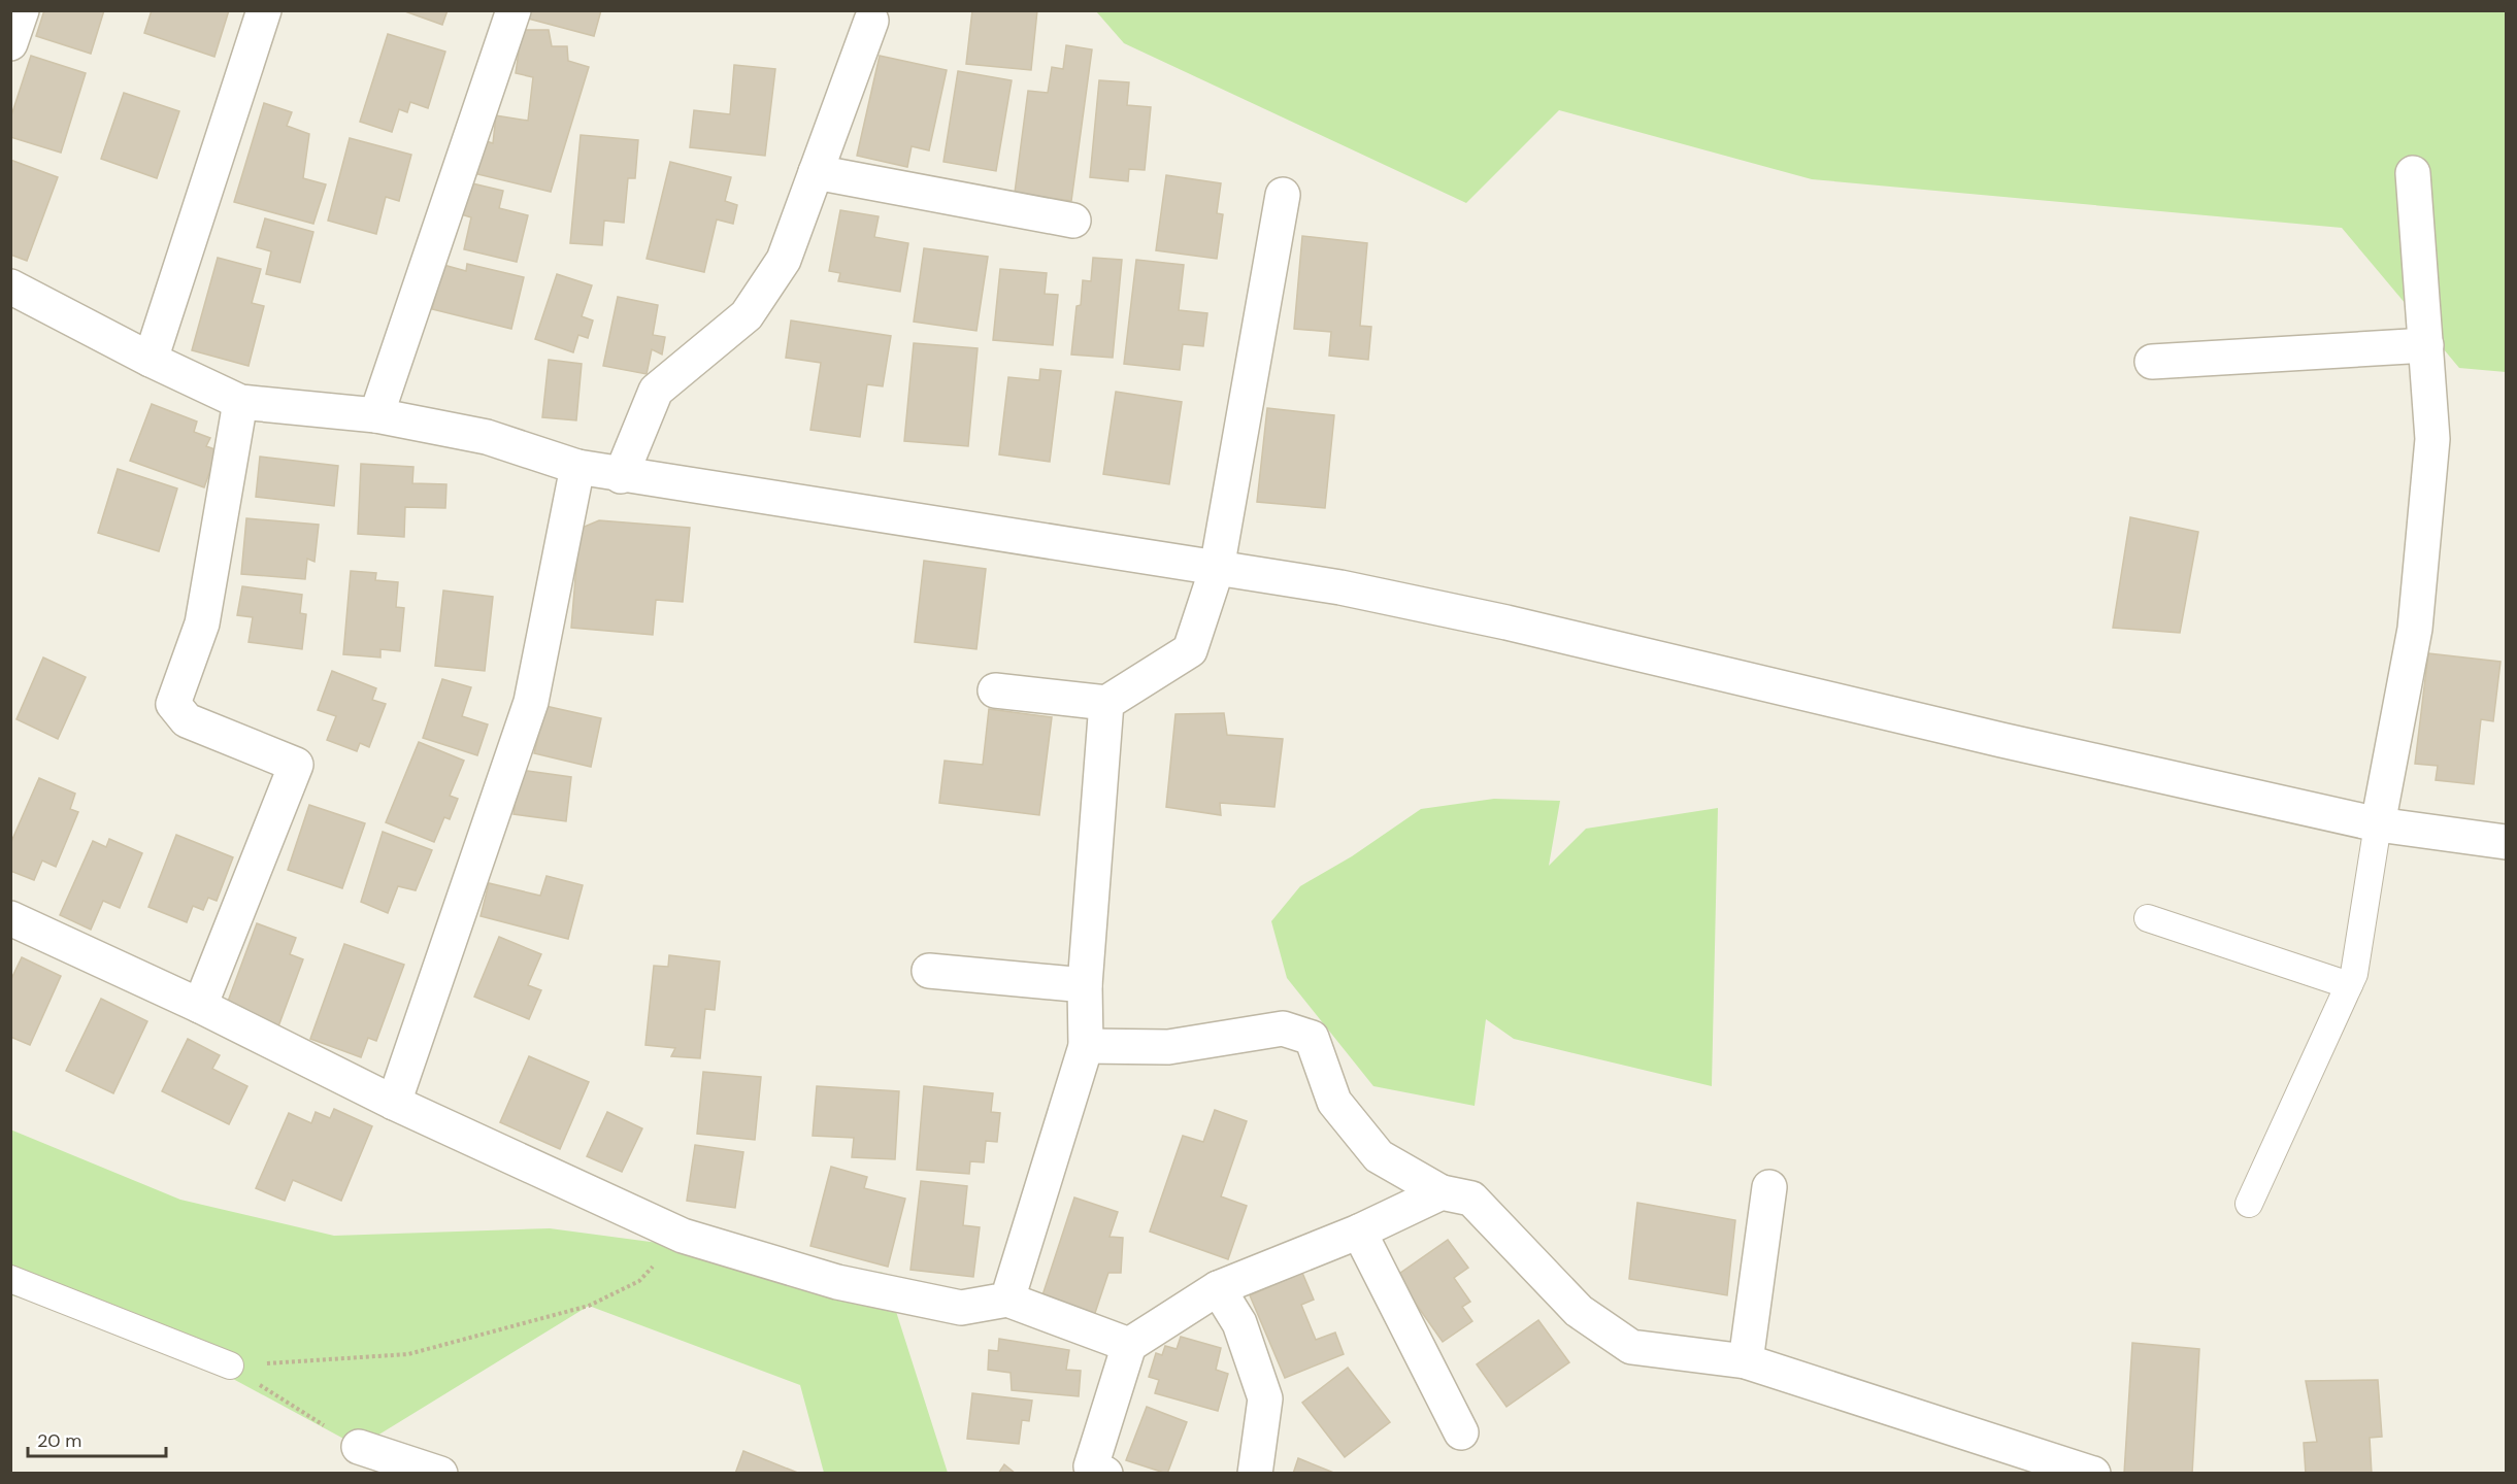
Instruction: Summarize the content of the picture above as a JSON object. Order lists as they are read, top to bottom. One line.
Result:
{"scale_bar":"20 m"}
